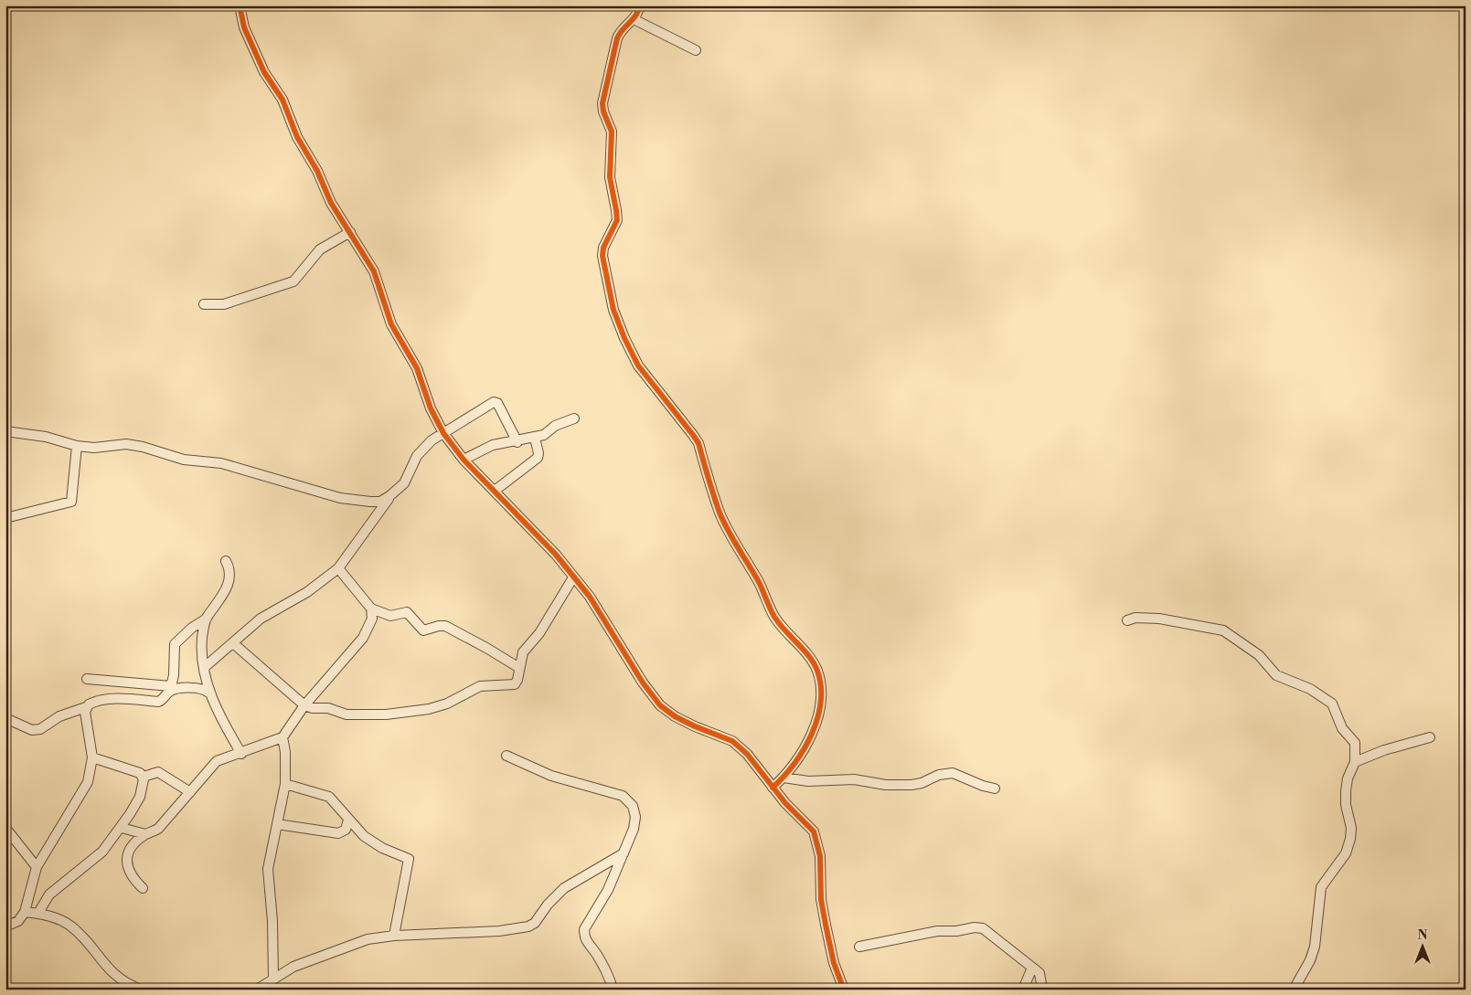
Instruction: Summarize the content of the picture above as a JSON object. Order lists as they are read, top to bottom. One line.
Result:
{"north":"top"}
